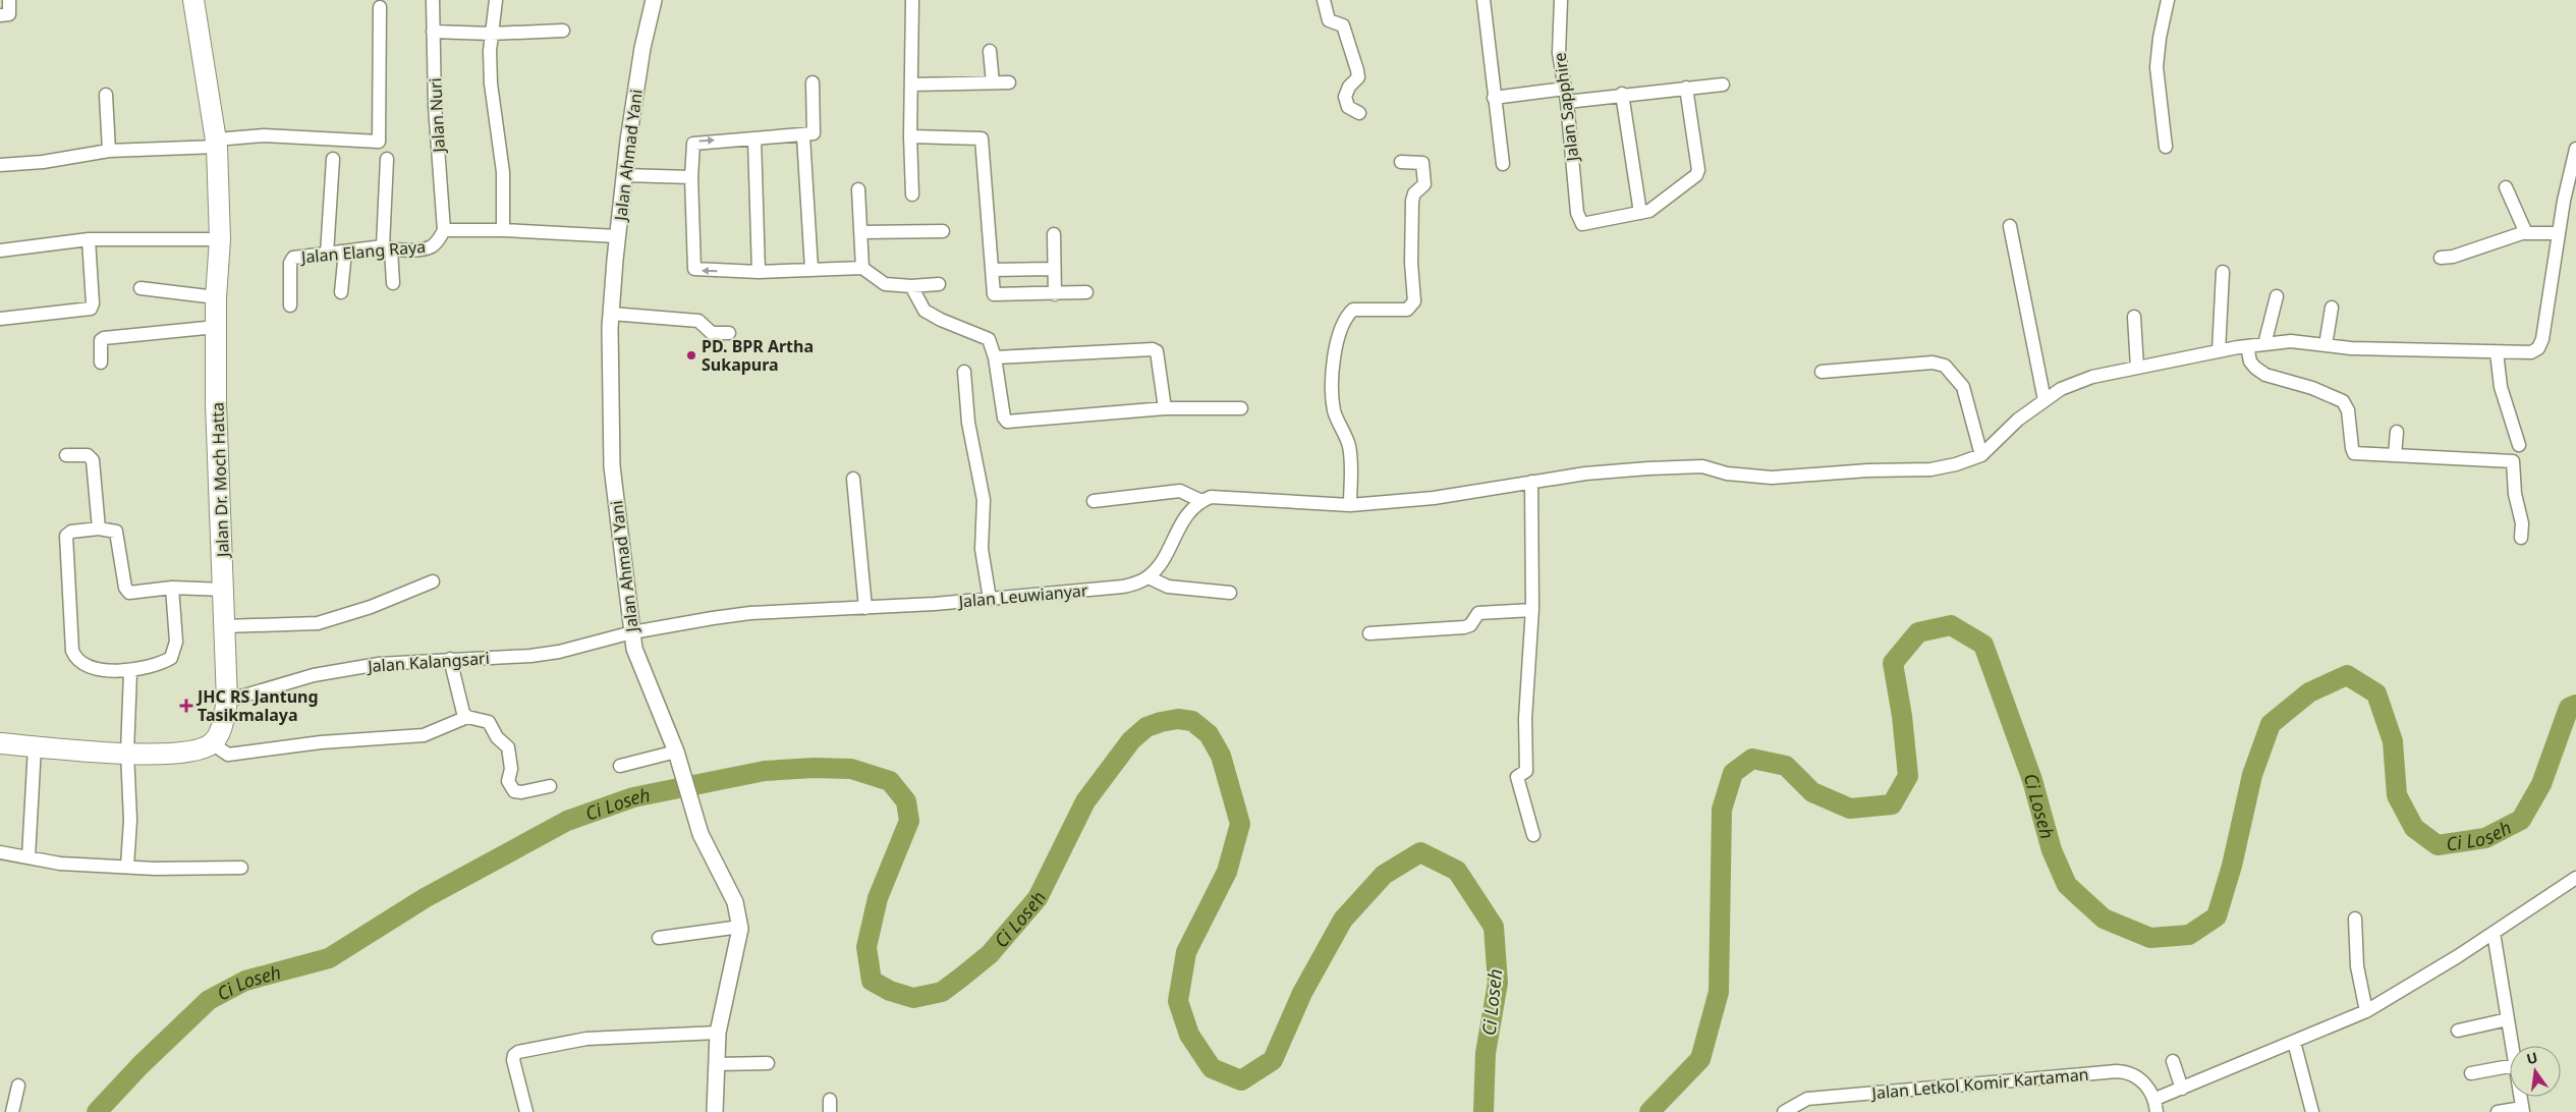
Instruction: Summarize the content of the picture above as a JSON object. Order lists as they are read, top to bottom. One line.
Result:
{"streets":{"highway":["Jalan Dr. Moch Hatta"],"street":["Jalan Sapphire","Jalan Nuri","Jalan Ahmad Yani","Jalan Elang Raya","Jalan Leuwianyar","Jalan Kalangsari","Jalan Letkol Komir Kartaman"]},"crossings":[["Jalan Nuri","Jalan Elang Raya"],["Jalan Ahmad Yani","Jalan Leuwianyar"],["Jalan Ahmad Yani","Jalan Kalangsari"],["Jalan Dr. Moch Hatta","Jalan Kalangsari"],["Jalan Leuwianyar","Jalan Kalangsari"]],"water":["Ci Loseh"],"places":{"other":["PD. BPR Artha Sukapura"],"health":["JHC RS Jantung Tasikmalaya"]},"north":"top"}
